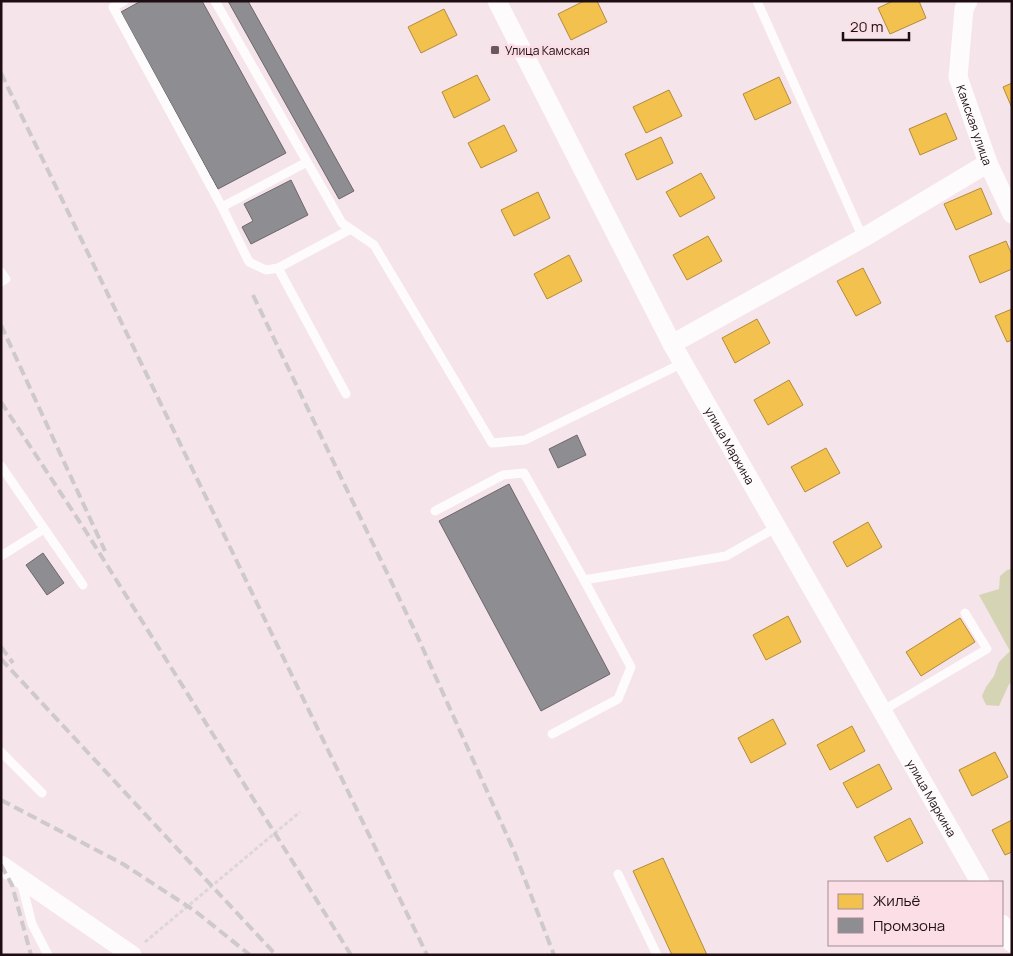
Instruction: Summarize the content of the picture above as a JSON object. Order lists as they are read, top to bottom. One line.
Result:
{"streets":{"street":["Камская улица","улица Маркина"]},"places":{"transit":["Улица Камская"]},"legend":["Жильё","Промзона"],"scale_bar":"20 m"}
